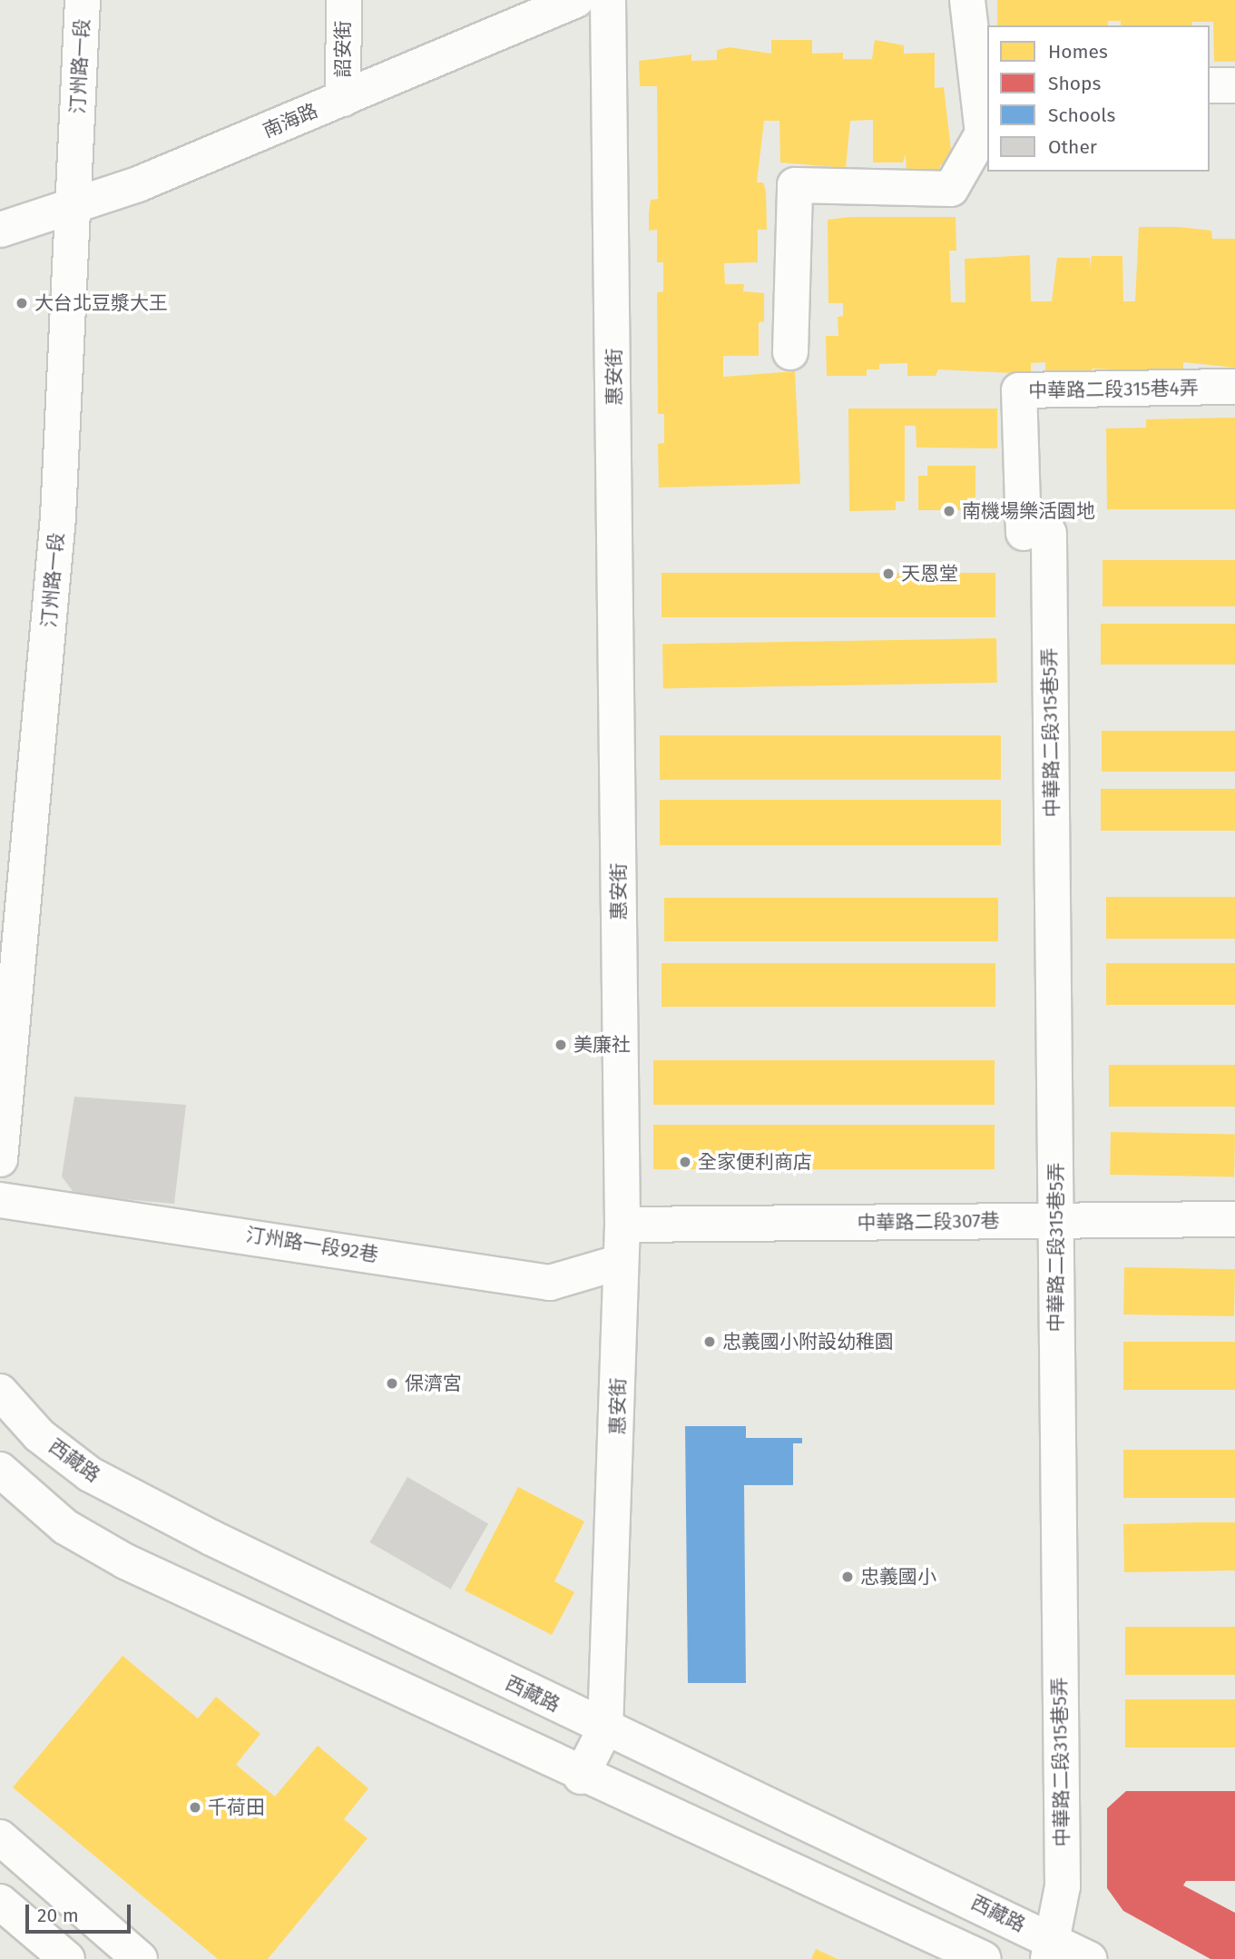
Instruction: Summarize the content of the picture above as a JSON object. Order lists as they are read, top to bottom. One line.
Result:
{"streets":{"street":["詔安街","汀州路一段","南海路","惠安街","中華路二段315巷4弄","中華路二段315巷5弄","中華路二段307巷","汀州路一段92巷","西藏路"]},"crossings":[["詔安街","南海路"],["汀州路一段","南海路"],["惠安街","中華路二段307巷"],["惠安街","汀州路一段92巷"],["惠安街","西藏路"],["中華路二段315巷4弄","中華路二段315巷5弄"],["中華路二段315巷5弄","中華路二段307巷"],["中華路二段315巷5弄","西藏路"]],"places":["大台北豆漿大王","南機場樂活園地","天恩堂","美廉社","全家便利商店","忠義國小附設幼稚園","保濟宮","忠義國小","千荷田"],"legend":["Homes","Shops","Schools","Other"],"scale_bar":"20 m"}
